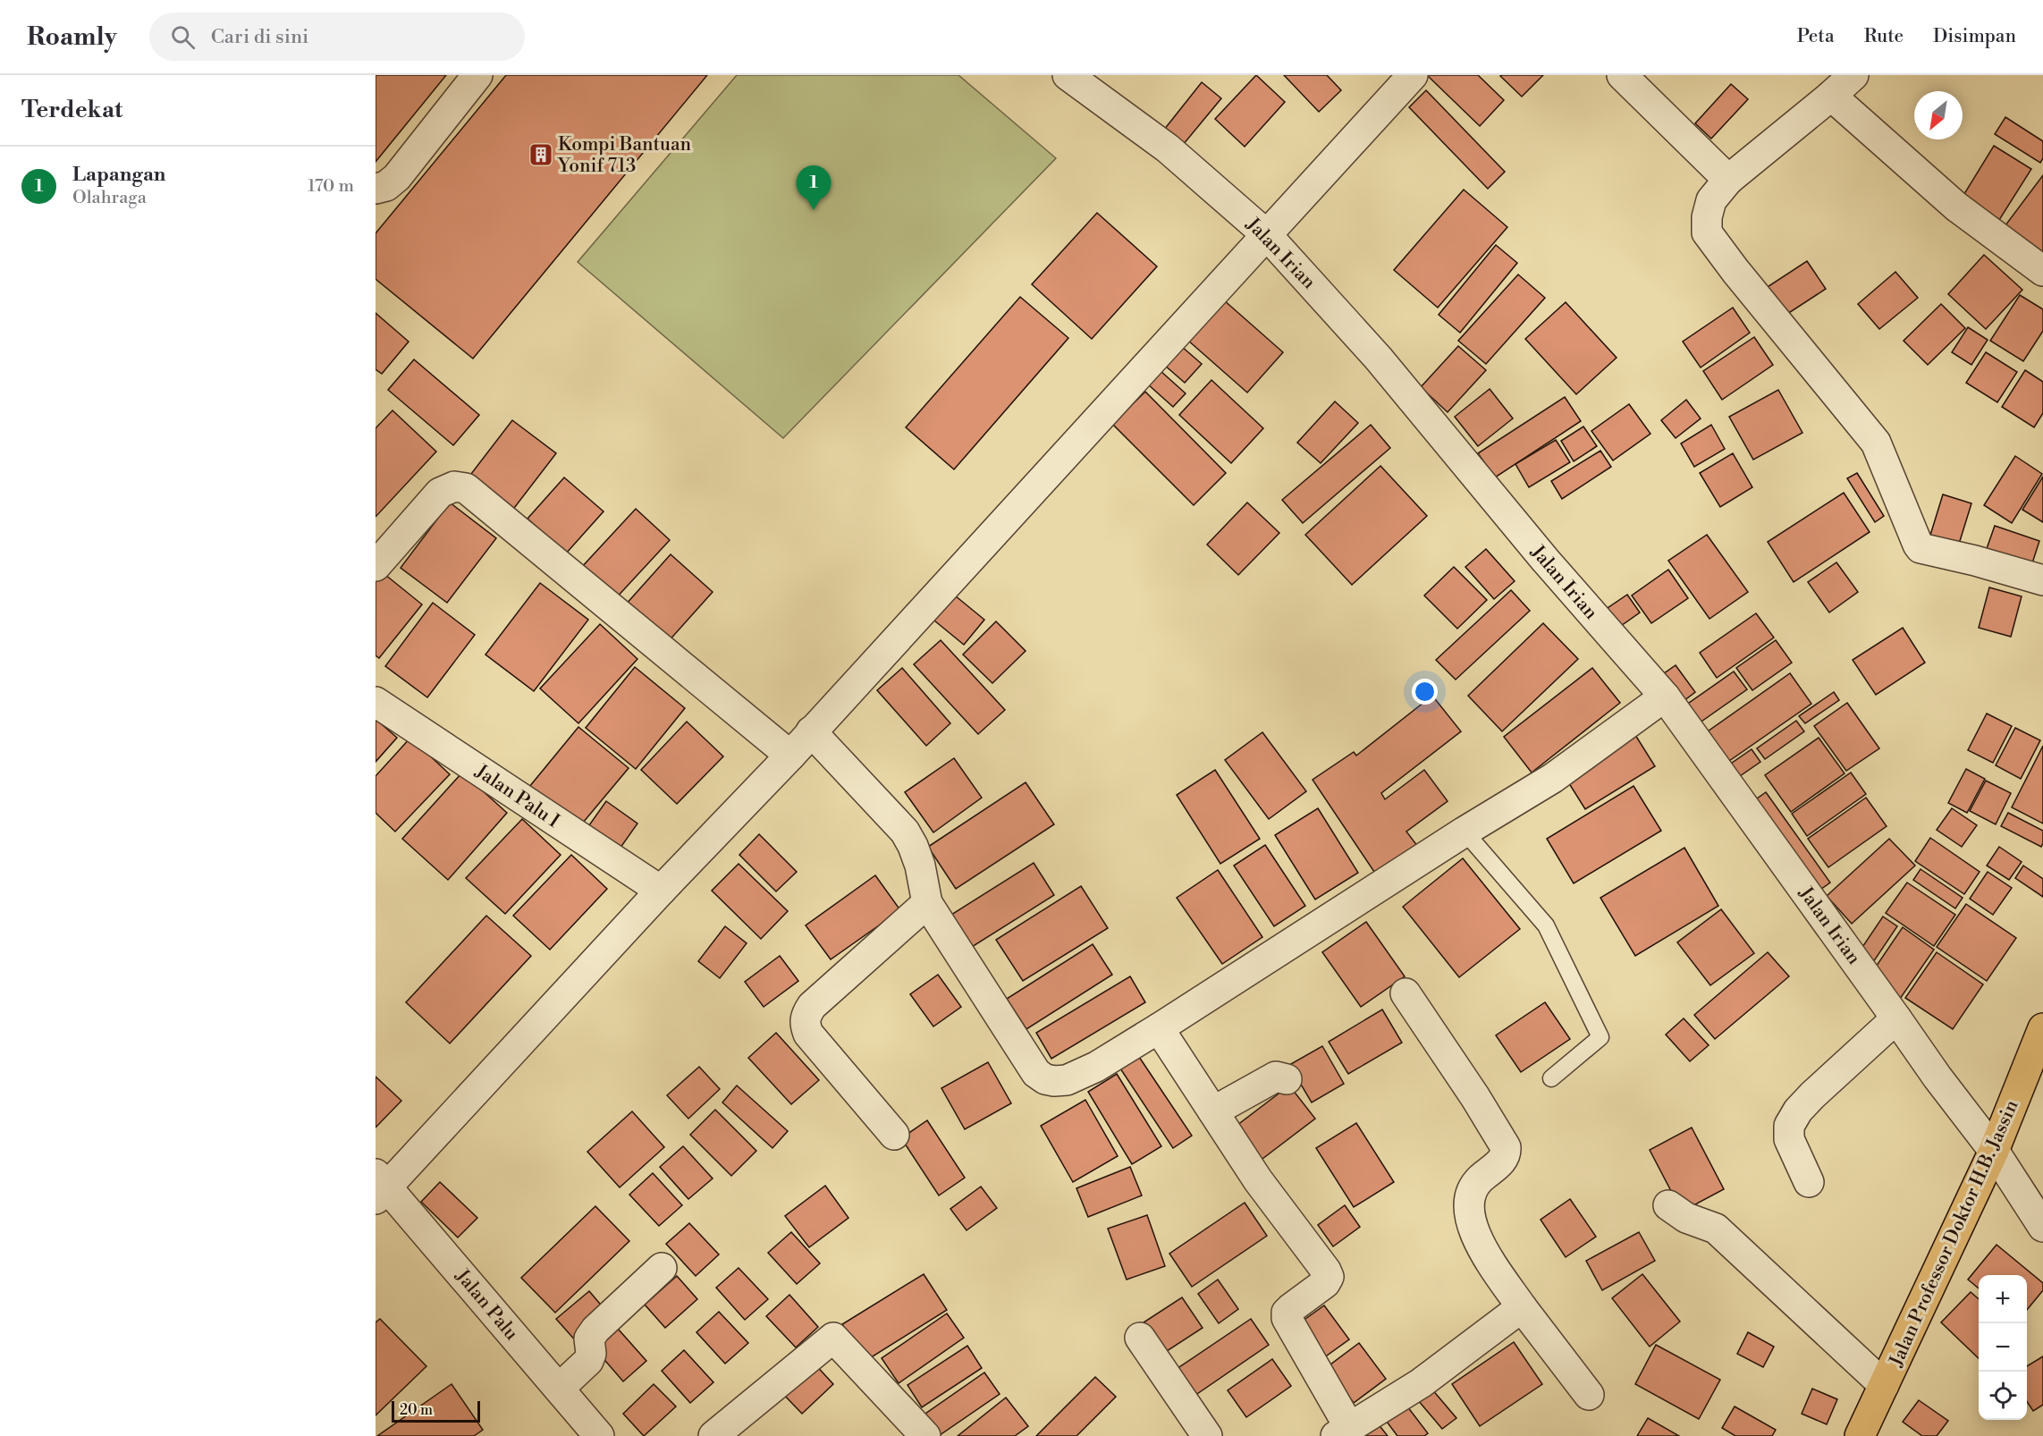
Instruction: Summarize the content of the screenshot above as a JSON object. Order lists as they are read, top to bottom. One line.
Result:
{"streets":{"highway":["Jalan Professor Doktor H.B. Jassin"],"street":["Jalan Irian","Jalan Palu I","Jalan Palu"]},"crossings":[["Jalan Irian","Jalan Professor Doktor H.B. Jassin"]],"places":{"building":["Kompi Bantuan Yonif 713"]},"scale_bar":"20 m","north":"bottom left","page":{"header":"Roamly","search":"Cari di sini","nav":["Peta","Rute","Disimpan"],"heading":"Terdekat","list":[{"mark":"1","name":"Lapangan","note":"Olahraga","value":"170 m"}],"pins":"1","map_buttons":["+","−"],"scale":"20 m"}}
